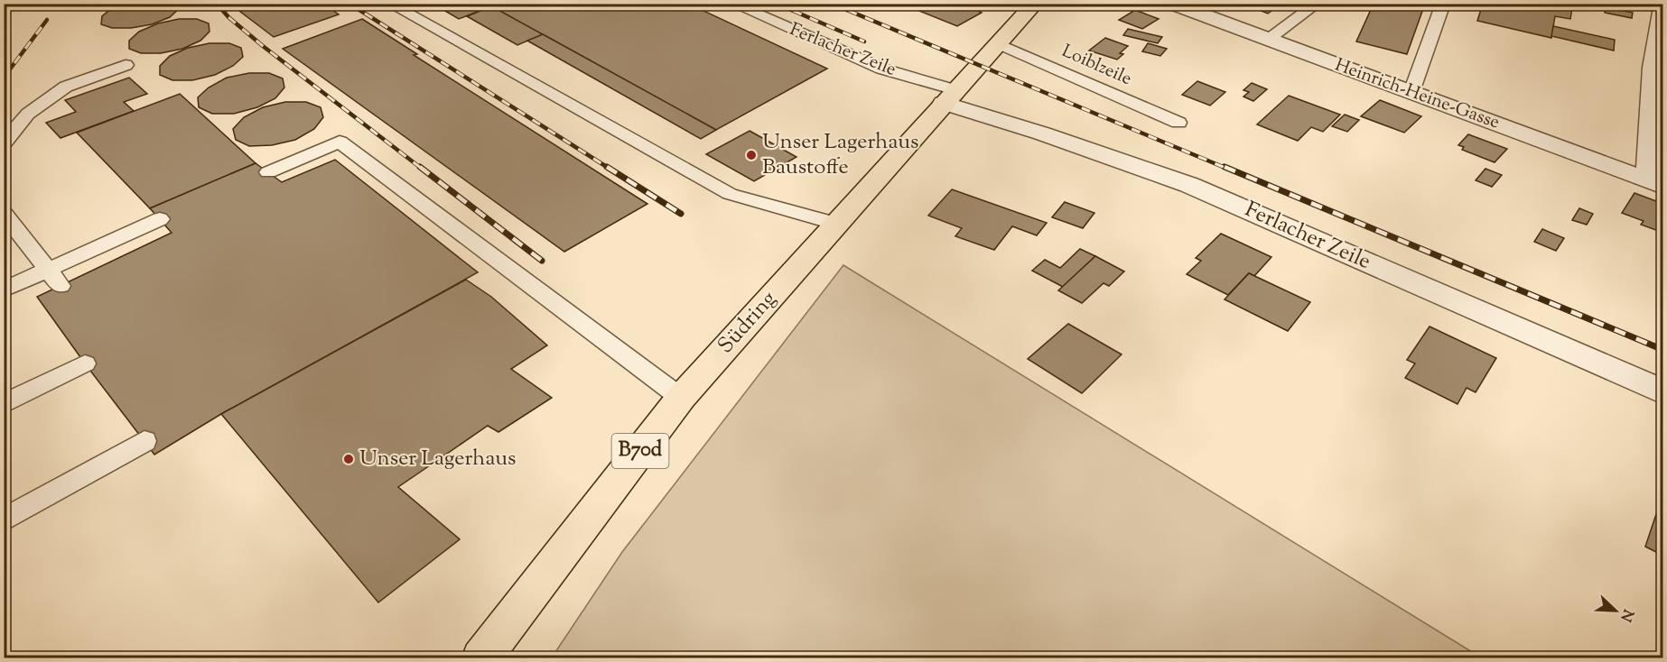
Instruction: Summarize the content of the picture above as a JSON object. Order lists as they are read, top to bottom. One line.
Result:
{"streets":{"main road":["Südring","B70d"],"street":["Ferlacher Zeile","Heinrich-Heine-Gasse"],"lane":["Loiblzeile"]},"crossings":[["Ferlacher Zeile","Südring"],["Loiblzeile","Südring"]],"places":["Unser Lagerhaus Baustoffe","Unser Lagerhaus"],"north":"bottom right"}
